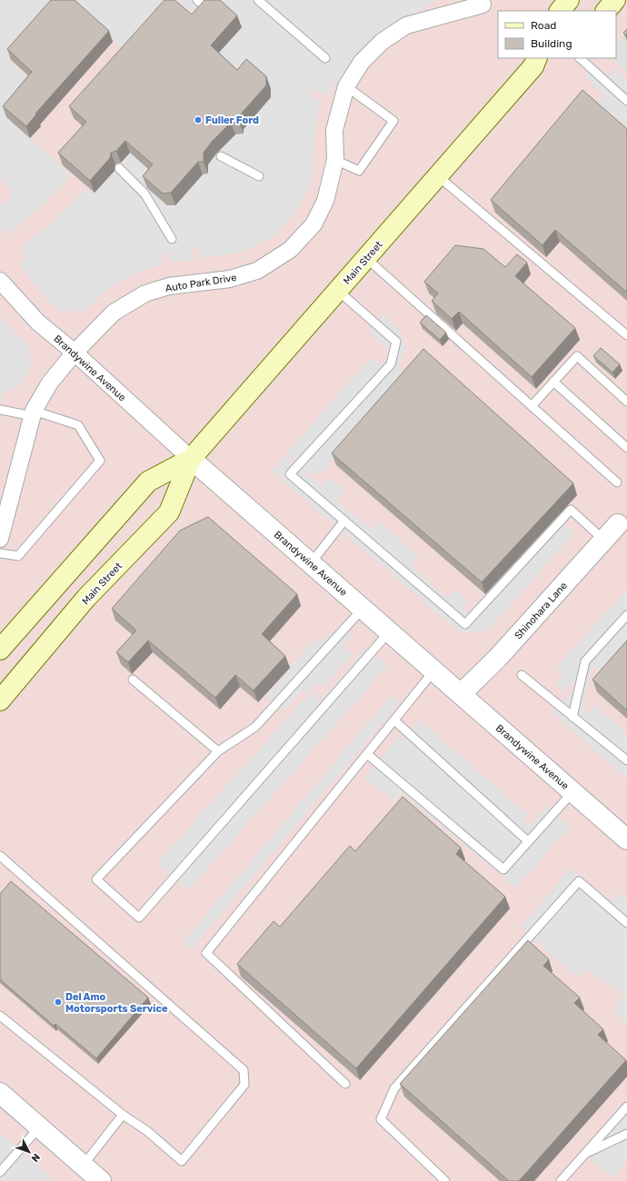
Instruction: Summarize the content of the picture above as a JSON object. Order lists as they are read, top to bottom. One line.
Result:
{"streets":{"main road":["Main Street"],"street":["Auto Park Drive","Brandywine Avenue","Shinohara Lane"]},"crossings":[["Main Street","Brandywine Avenue"],["Auto Park Drive","Brandywine Avenue"],["Brandywine Avenue","Shinohara Lane"]],"places":["Fuller Ford","Del Amo Motorsports Service"],"legend":["Road","Building"],"north":"bottom right"}
